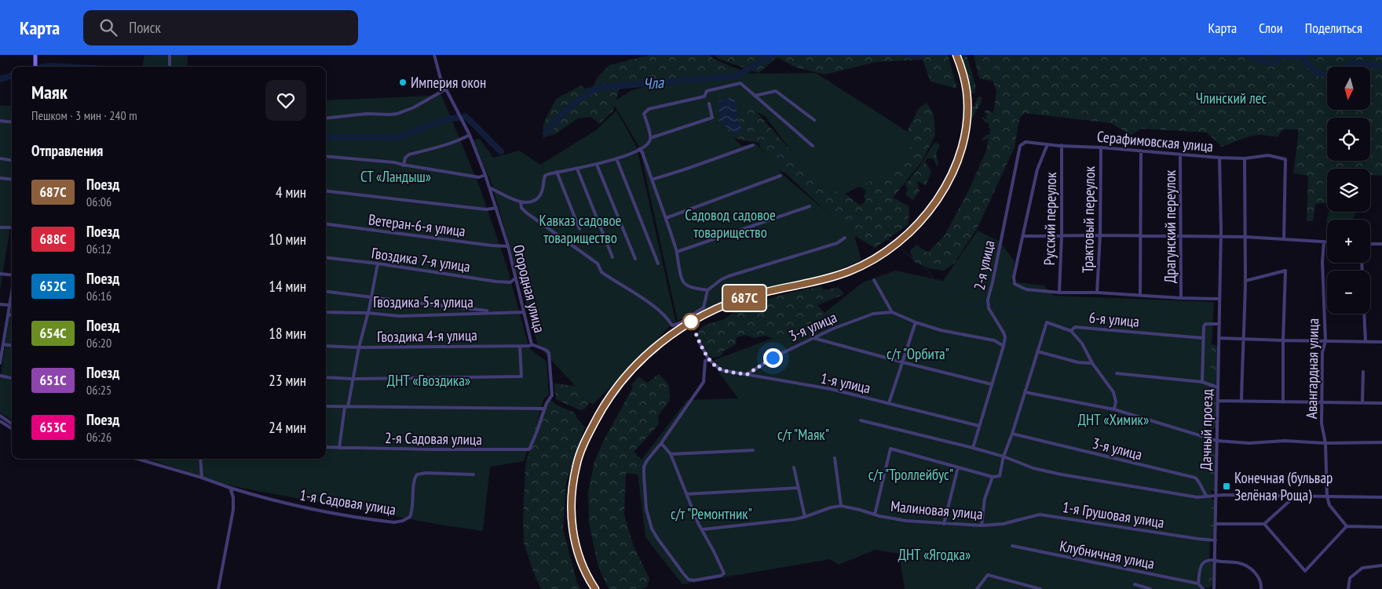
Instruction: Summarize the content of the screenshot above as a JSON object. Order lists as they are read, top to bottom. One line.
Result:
{"streets":{"street":["Серафимовская улица","Русский переулок","Трактовый переулок","Ветеран-6-я улица","Драгунский переулок","Гвоздика 7-я улица","2-я улица","Огородная улица","Гвоздика 5-я улица","6-я улица","3-я улица","Гвоздика 4-я улица","Авангардная улица","1-я улица","Дачный проезд","2-я Садовая улица","1-я Садовая улица","Малиновая улица","1-я Грушовая улица","Клубничная улица"]},"crossings":[["Серафимовская улица","Русский переулок"],["Серафимовская улица","Трактовый переулок"],["Серафимовская улица","Драгунский переулок"],["Серафимовская улица","2-я улица"],["Серафимовская улица","Дачный проезд"],["Ветеран-6-я улица","Огородная улица"],["Гвоздика 7-я улица","Огородная улица"],["2-я улица","3-я улица"],["2-я улица","1-я улица"],["Огородная улица","Гвоздика 5-я улица"],["Огородная улица","Гвоздика 4-я улица"],["Огородная улица","2-я Садовая улица"],["3-я улица","1-я улица"],["Дачный проезд","1-я Грушовая улица"],["Малиновая улица","1-я Грушовая улица"]],"water":["Чла"],"parks":["Члинский лес","СТ «Ландыш»","Садовод садовое товарищество","Кавказ садовое товарищество","с/т \"Орбита\"","ДНТ «Гвоздика»","ДНТ «Химик»","с/т \"Маяк\"","с/т \"Троллейбус\"","с/т \"Ремонтник\"","ДНТ «Ягодка»"],"places":{"other":["Империя окон"],"transit":["Конечная (бульвар Зелёная Роща)"]},"north":"bottom","page":{"header":"Карта","search":"Поиск","nav":["Карта","Слои","Поделиться"],"on_map":"687С","map_buttons":["+","−"],"heading":[["Маяк","Пешком · 3 мин · 240 m"],"Отправления"],"list":[{"mark":"687С","name":"Поезд","note":"06:06","value":"4 мин"},{"mark":"688С","name":"Поезд","note":"06:12","value":"10 мин"},{"mark":"652С","name":"Поезд","note":"06:16","value":"14 мин"},{"mark":"654С","name":"Поезд","note":"06:20","value":"18 мин"},{"mark":"651С","name":"Поезд","note":"06:25","value":"23 мин"},{"mark":"653С","name":"Поезд","note":"06:26","value":"24 мин"}]}}
